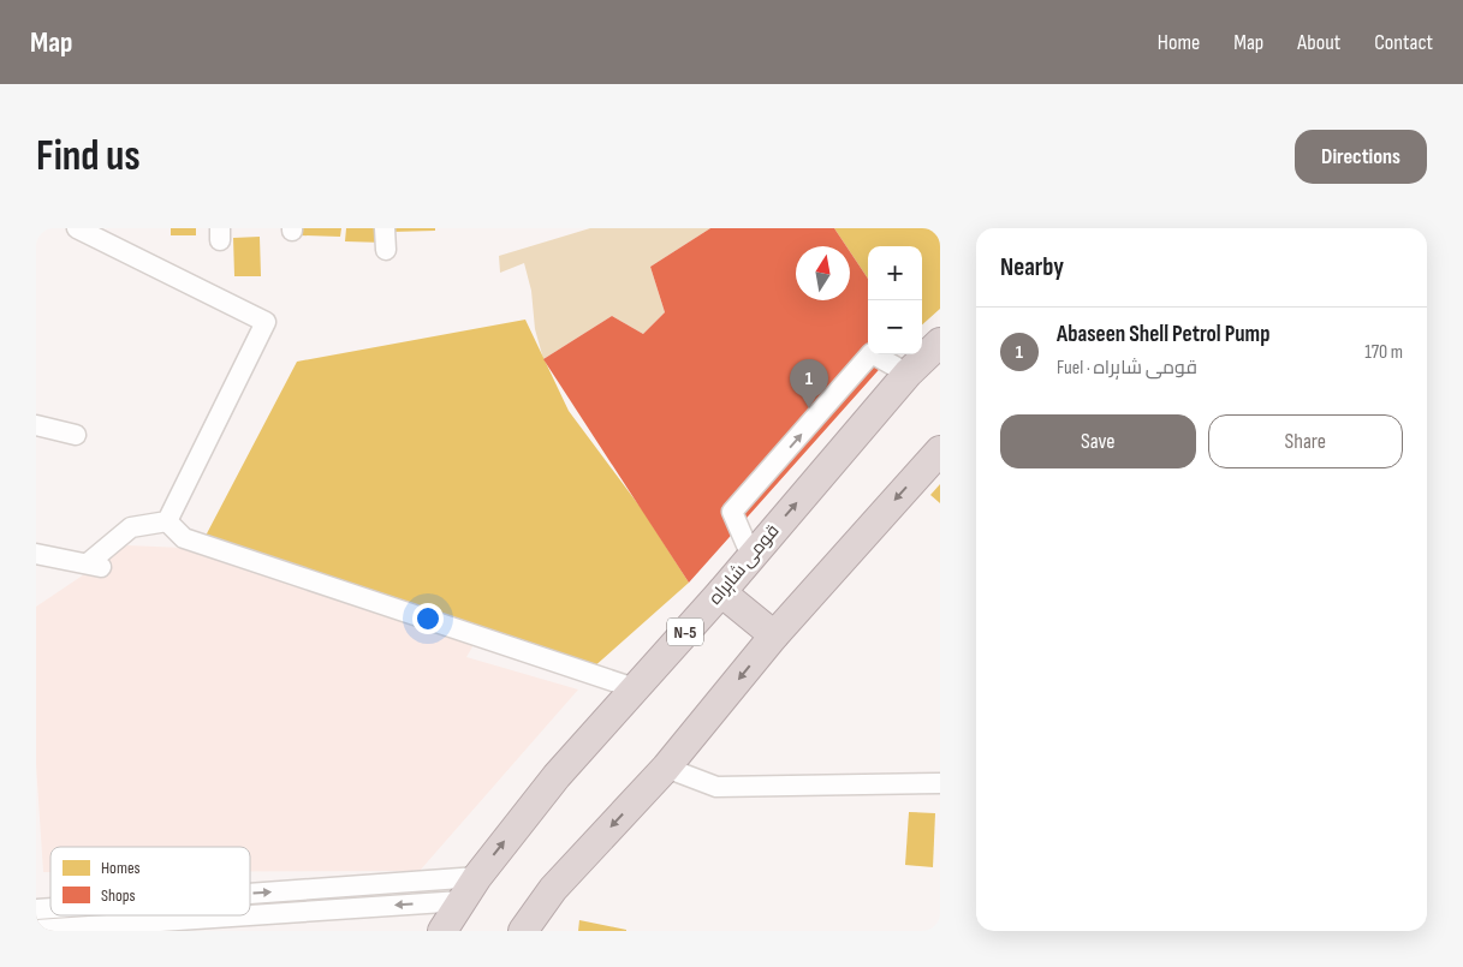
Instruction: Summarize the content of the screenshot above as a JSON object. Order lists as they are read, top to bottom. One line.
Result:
{"streets":{"highway":["قومی شاہراہ","N-5"]},"legend":["Homes","Shops"],"north":"top","page":{"header":"Map","nav":["Home","Map","About","Contact"],"buttons":["Directions",["Save","Share"]],"title":"Find us","heading":"Nearby","map_buttons":["+","−"],"list":[{"mark":"1","name":"Abaseen Shell Petrol Pump","note":"Fuel · قومی شاہراہ","value":"170 m"}],"pins":"1"}}
